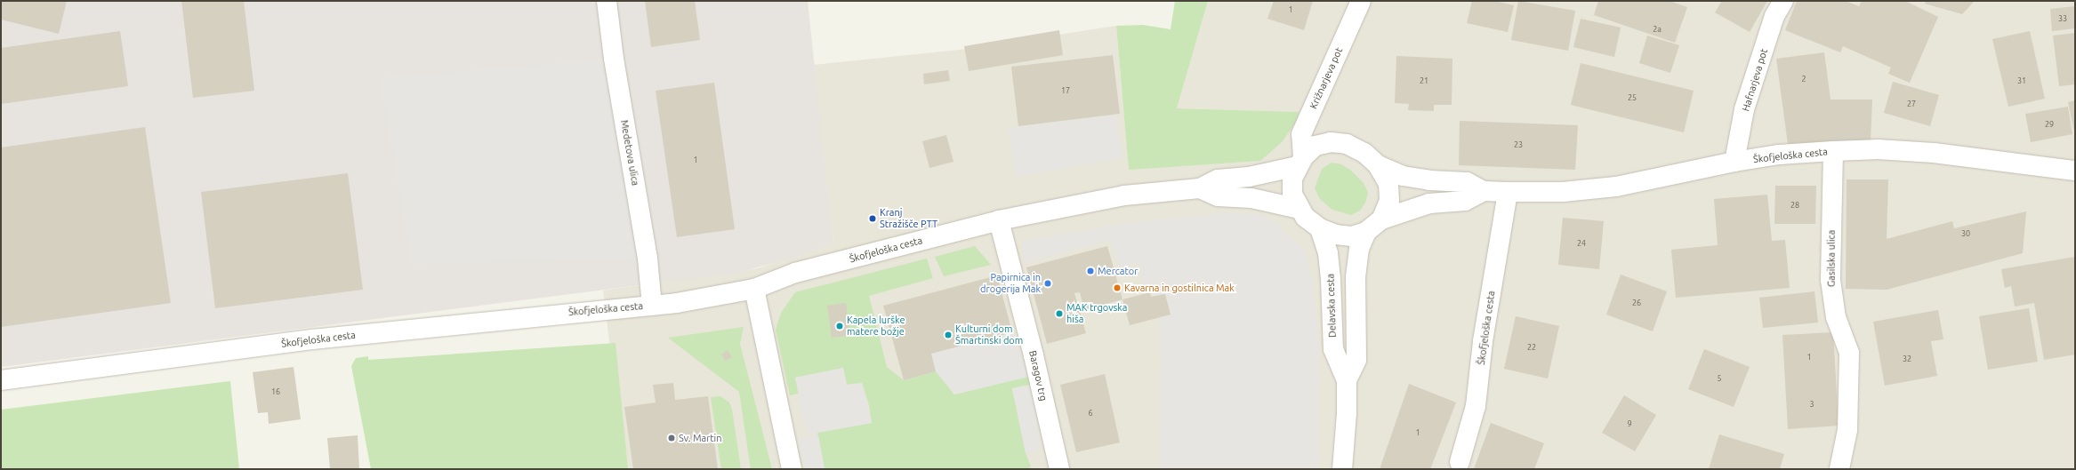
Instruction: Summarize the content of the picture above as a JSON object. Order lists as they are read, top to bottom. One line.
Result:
{"streets":{"street":["Križnarjeva pot","Hafnarjeva pot","Medetova ulica","Škofjeloška cesta","Gasilska ulica","Delavska cesta","Baragov trg"]},"crossings":[["Križnarjeva pot","Škofjeloška cesta"],["Križnarjeva pot","Delavska cesta"],["Hafnarjeva pot","Škofjeloška cesta"],["Medetova ulica","Škofjeloška cesta"],["Škofjeloška cesta","Gasilska ulica"],["Škofjeloška cesta","Delavska cesta"],["Škofjeloška cesta","Baragov trg"]],"places":["Kranj Stražišče PTT","Mercator","Papirnica in drogerija Mak","Kavarna in gostilnica Mak","MAK trgovska hiša","Kapela lurške matere božje","Kulturni dom Šmartinski dom","Sv. Martin"],"house_numbers":["1","33","2a","2","21","31","17","25","27","29","23","1","28","30","24","26","22","1","32","5","16","3","6","9","1"]}
